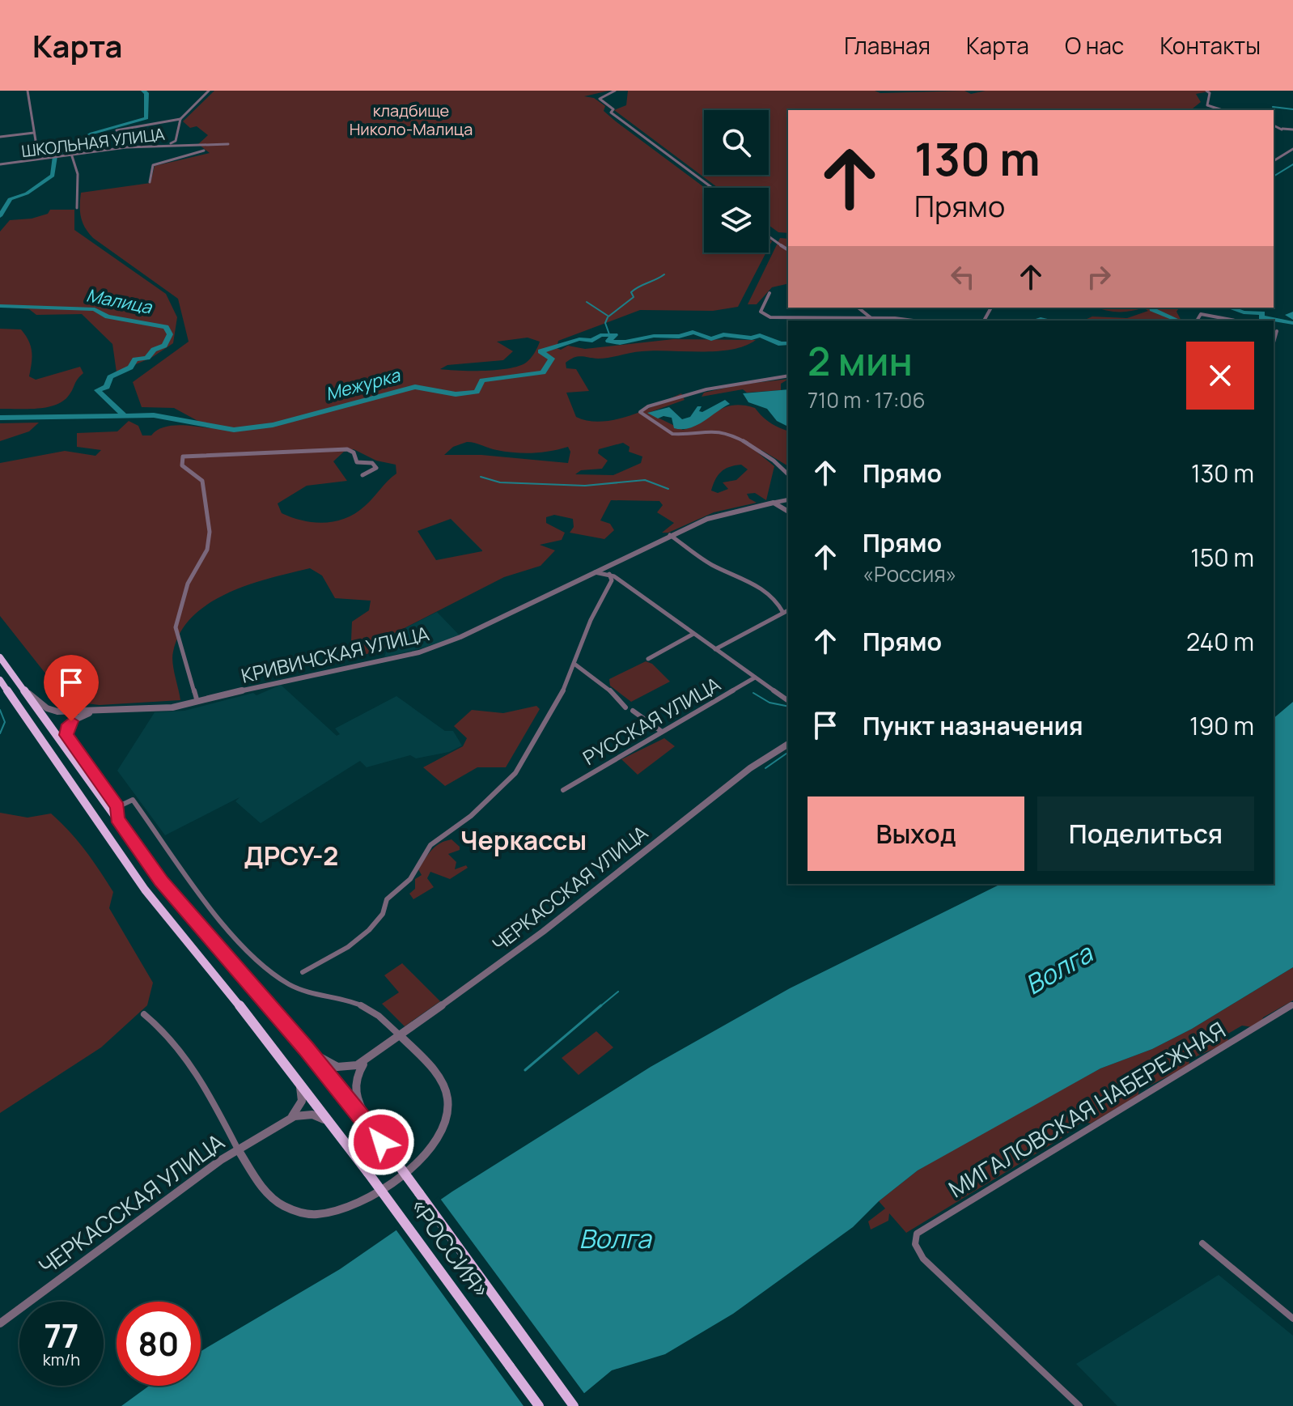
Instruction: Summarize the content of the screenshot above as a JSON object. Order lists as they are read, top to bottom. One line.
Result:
{"streets":{"highway":["«РОССИЯ»"],"street":["ШКОЛЬНАЯ УЛИЦА","КРИВИЧСКАЯ УЛИЦА","РУССКАЯ УЛИЦА","ЧЕРКАССКАЯ УЛИЦА","МИГАЛОВСКАЯ НАБЕРЕЖНАЯ"]},"crossings":[["ЧЕРКАССКАЯ УЛИЦА","«РОССИЯ»"]],"districts":["Черкассы","ДРСУ-2"],"water":["Малица","Межурка","Волга"],"parks":["кладбище Николо-Малица"],"page":{"header":"Карта","nav":["Главная","Карта","О нас","Контакты"],"turn":["130 m","Прямо"],"heading":["2 мин","710 m · 17:06"],"list":[{"name":"Прямо","value":"130 m"},{"name":"Прямо","note":"«Россия»","value":"150 m"},{"name":"Прямо","value":"240 m"},{"name":"Пункт назначения","value":"190 m"}],"buttons":["Выход","Поделиться"],"speed":"77 km/h","limit":"80"}}
